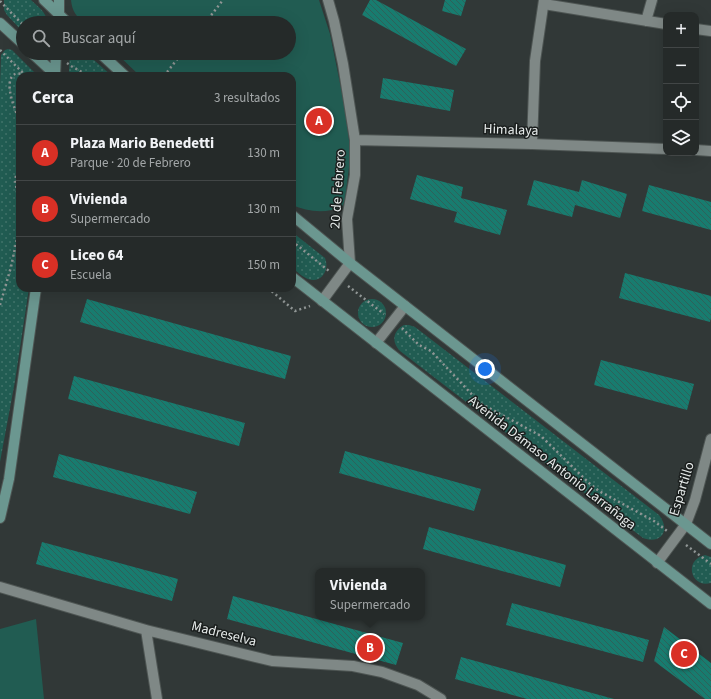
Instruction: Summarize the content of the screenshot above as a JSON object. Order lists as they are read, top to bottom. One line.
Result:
{"streets":{"street":["Himalaya","20 de Febrero","Avenida Dámaso Antonio Larrañaga","Espartillo","Madreselva"]},"crossings":[["Himalaya","20 de Febrero"],["Avenida Dámaso Antonio Larrañaga","Espartillo"]],"page":{"map_buttons":["+","−"],"search":"Buscar aquí","heading":["Cerca","3 resultados"],"pins":["A","B","C"],"list":[{"mark":"A","name":"Plaza Mario Benedetti","note":"Parque · 20 de Febrero","value":"130 m"},{"mark":"B","name":"Vivienda","note":"Supermercado","value":"130 m"},{"mark":"C","name":"Liceo 64","note":"Escuela","value":"150 m"}],"popup":["Vivienda","Supermercado"]}}
